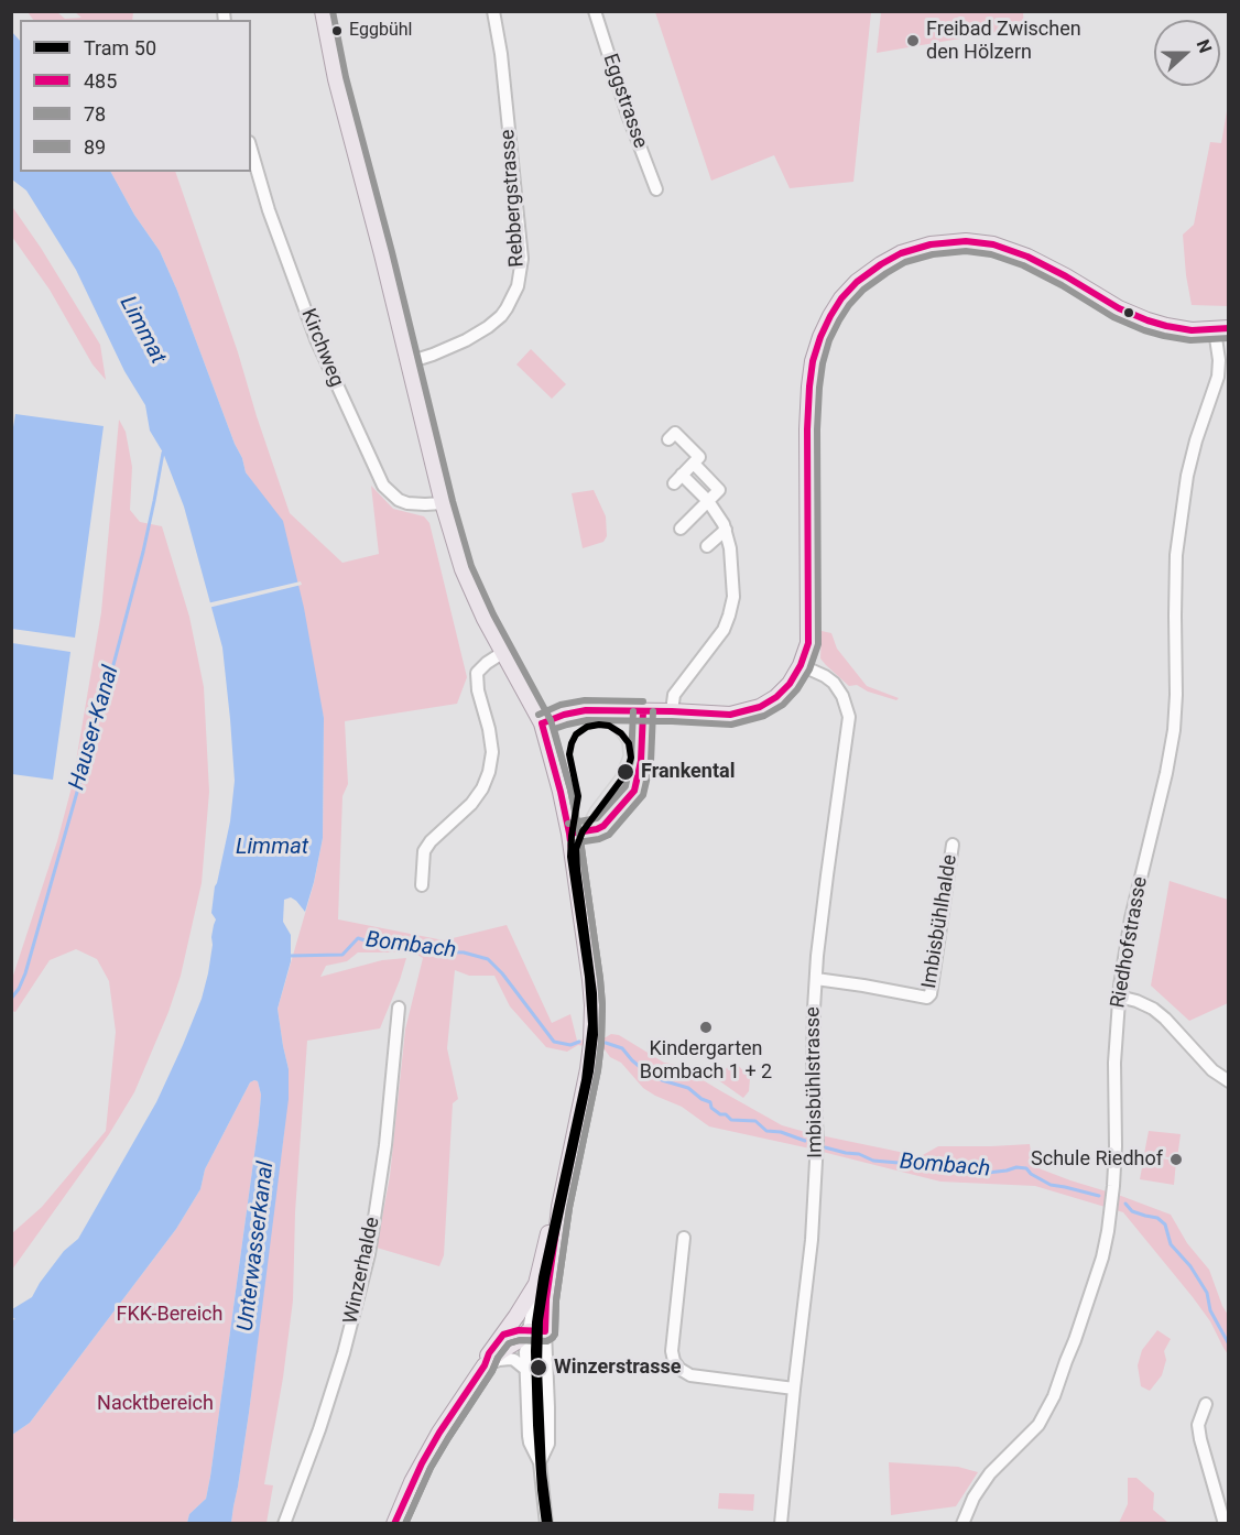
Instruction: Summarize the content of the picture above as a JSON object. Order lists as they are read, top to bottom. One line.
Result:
{"streets":{"street":["Eggstrasse","Rebbergstrasse","Kirchweg","Imbisbühlhalde","Riedhofstrasse","Imbisbühlstrasse","Winzerhalde"]},"crossings":[["Imbisbühlhalde","Imbisbühlstrasse"]],"water":["Limmat","Hauser-Kanal","Bombach","Unterwasserkanal"],"parks":["FKK-Bereich","Nacktbereich"],"places":["Eggbühl","Freibad Zwischen den Hölzern","Frankental","Kindergarten Bombach 1 + 2","Schule Riedhof","Winzerstrasse"],"lines":["transit line 89","transit line 485","transit line 78","tram line 50"],"legend":["Tram 50","485","78","89"],"north":"right"}
